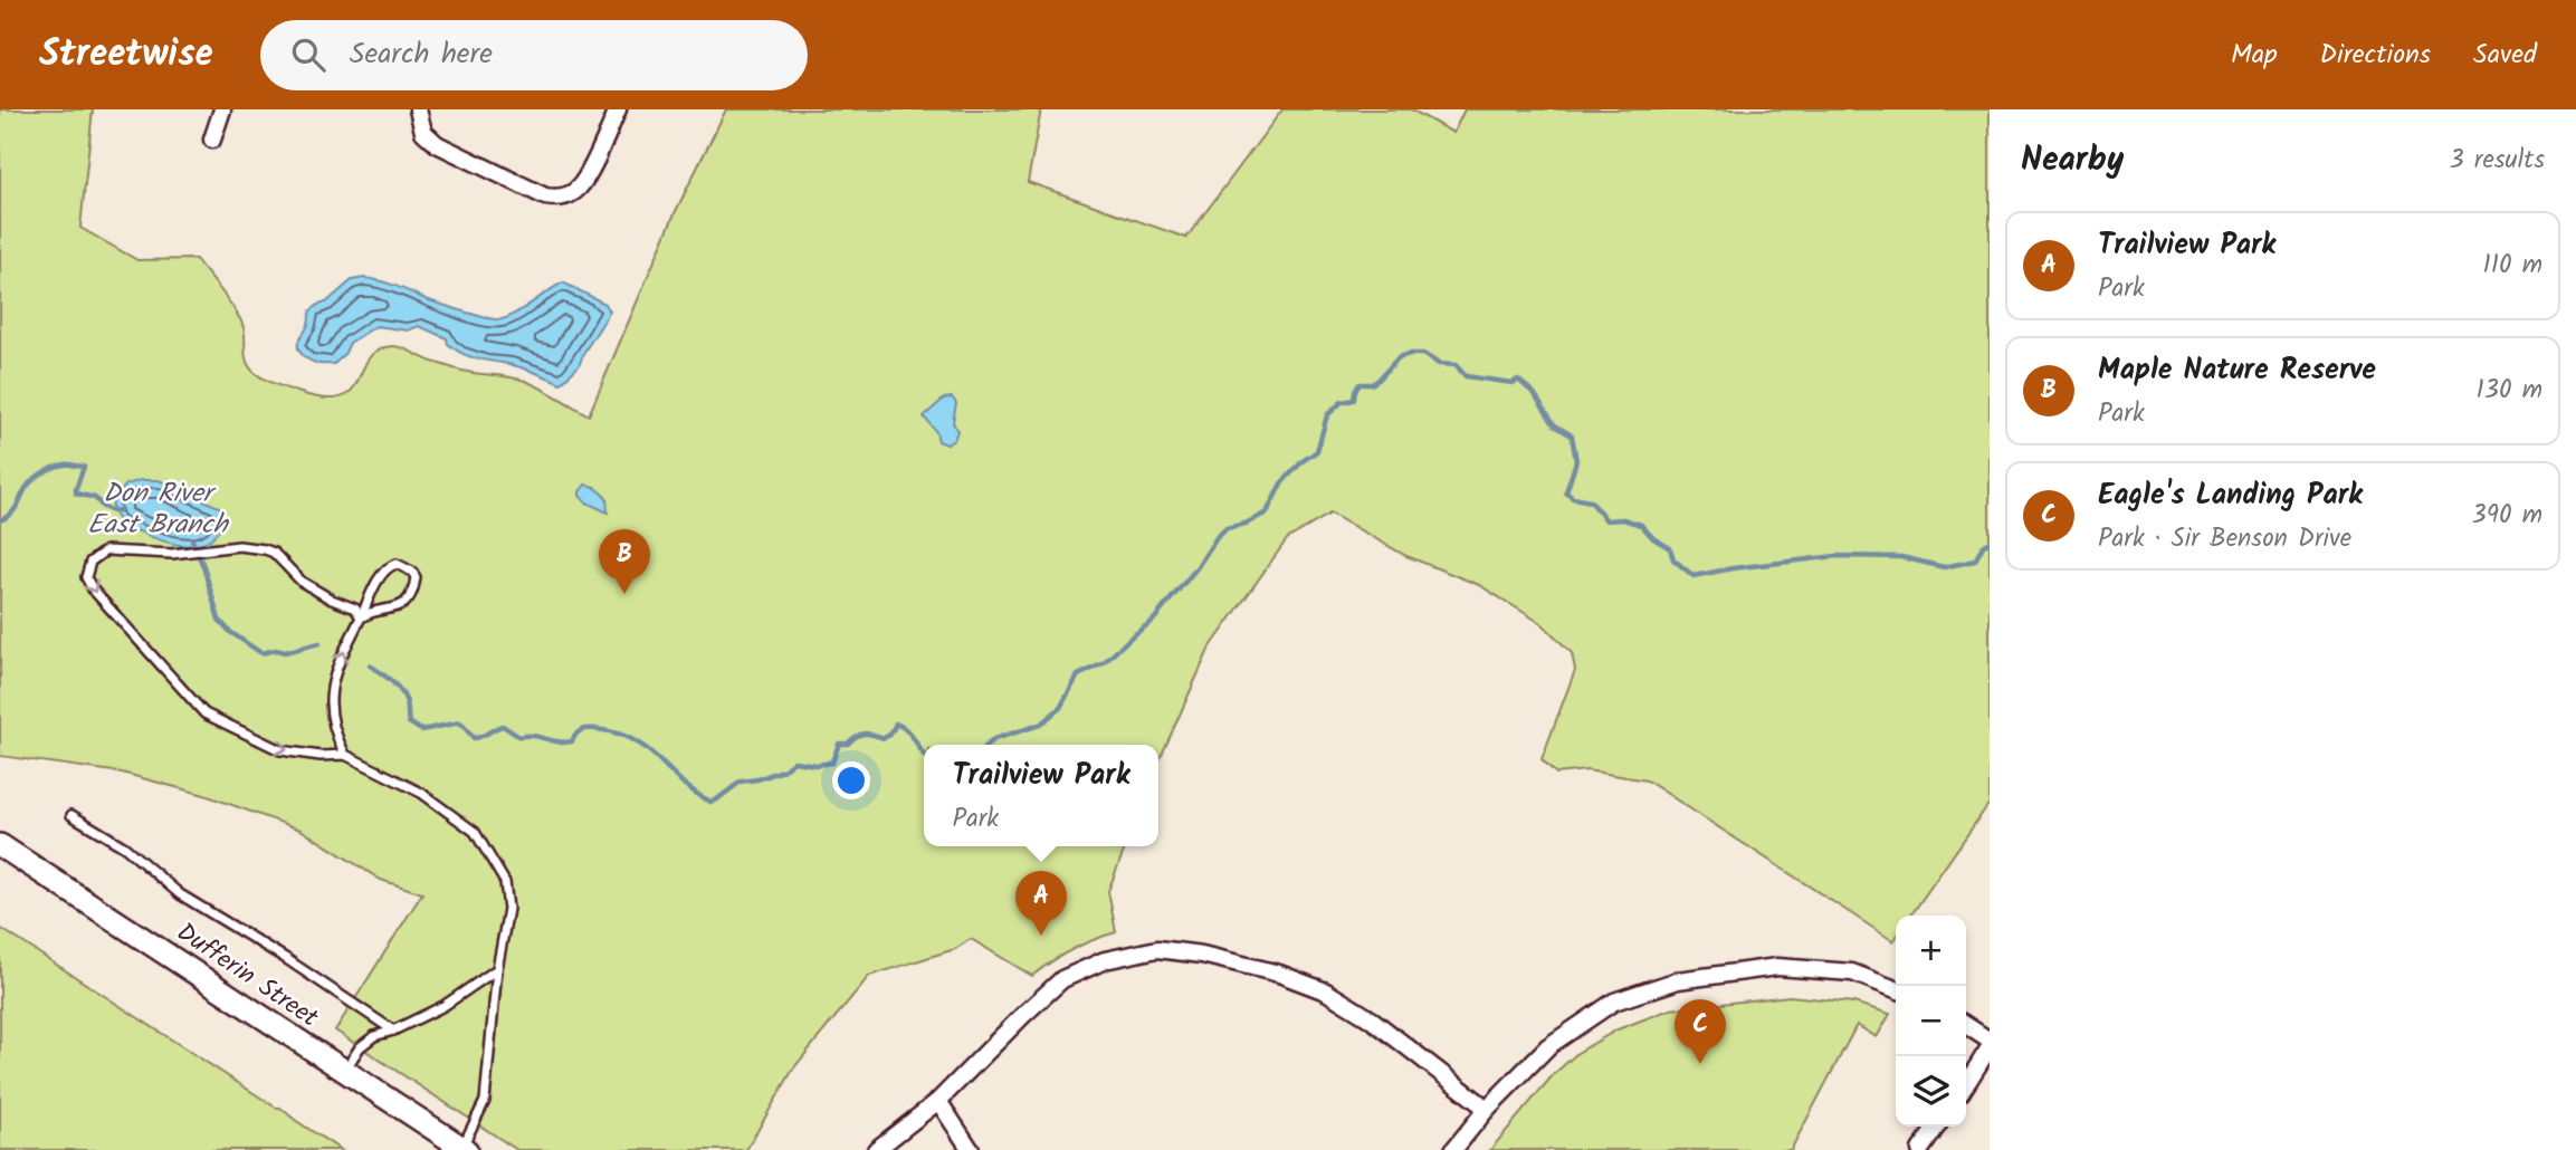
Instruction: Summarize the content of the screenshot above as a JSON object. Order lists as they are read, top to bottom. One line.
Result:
{"streets":{"main road":["Dufferin Street"]},"water":["Don River East Branch"],"page":{"header":"Streetwise","search":"Search here","nav":["Map","Directions","Saved"],"heading":["Nearby","3 results"],"list":[{"mark":"A","name":"Trailview Park","note":"Park","value":"110 m"},{"mark":"B","name":"Maple Nature Reserve","note":"Park","value":"130 m"},{"mark":"C","name":"Eagle's Landing Park","note":"Park · Sir Benson Drive","value":"390 m"}],"pins":["B","A","C"],"popup":["Trailview Park","Park"],"map_buttons":["+","−"]}}
